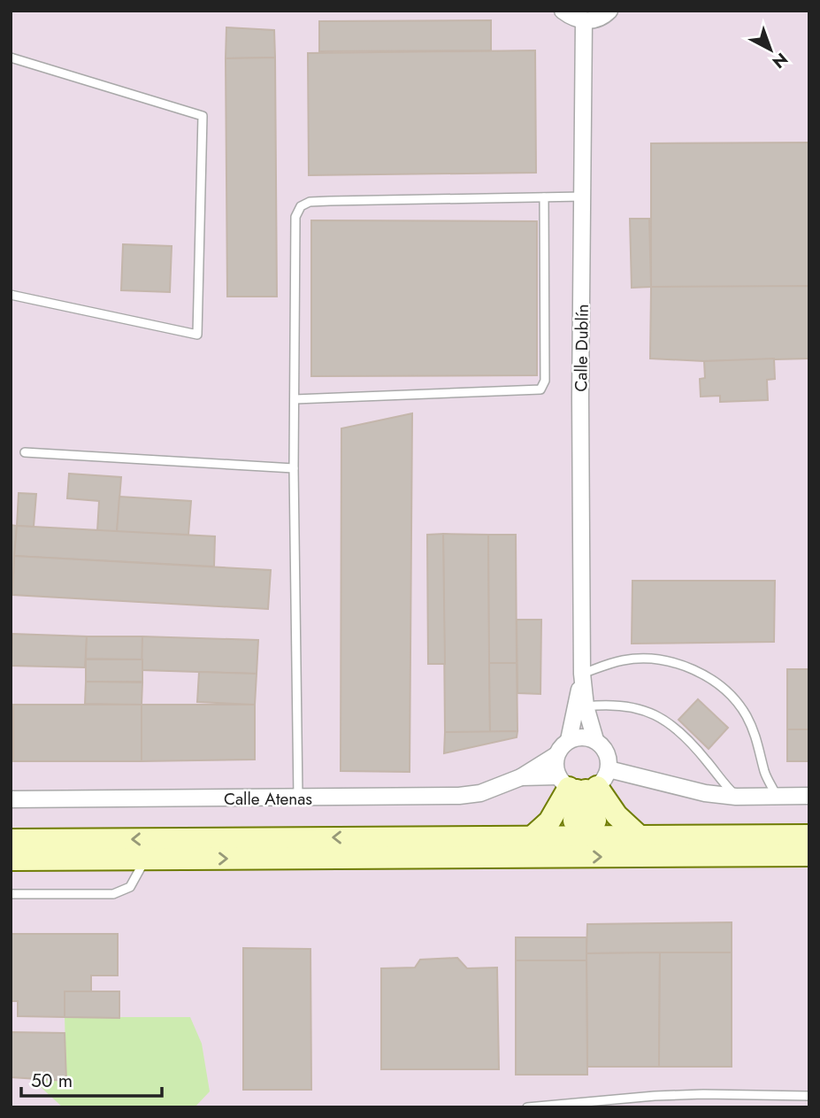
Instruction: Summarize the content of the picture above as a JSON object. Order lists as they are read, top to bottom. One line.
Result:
{"streets":{"street":["Calle Dublín","Calle Atenas"]},"scale_bar":"50 m","north":"bottom right"}
